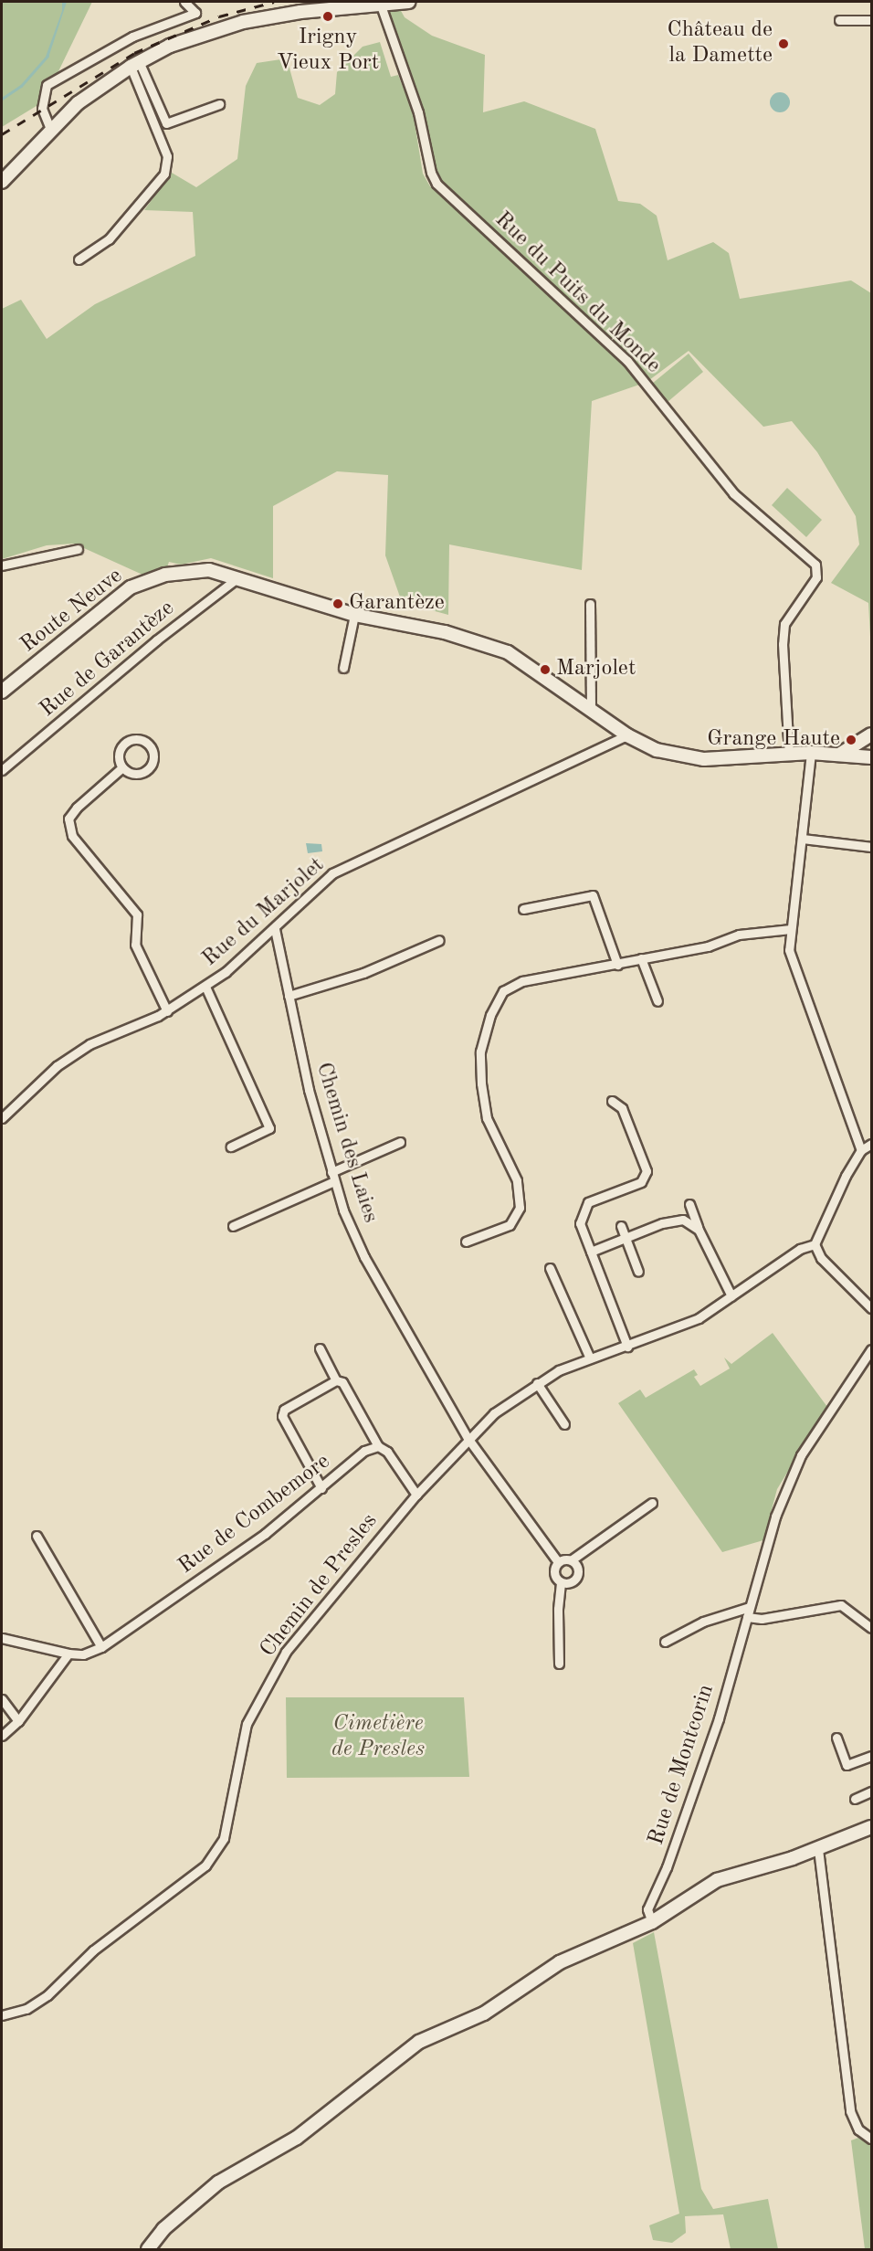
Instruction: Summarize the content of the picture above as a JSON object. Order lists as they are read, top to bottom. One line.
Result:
{"streets":{"street":["Rue du Puits du Monde","Route Neuve","Rue de Garantèze","Rue du Marjolet","Chemin des Laies","Rue de Combemore","Chemin de Presles","Rue de Montcorin"]},"crossings":[["Rue du Puits du Monde","Route Neuve"],["Route Neuve","Rue de Garantèze"],["Route Neuve","Rue du Marjolet"],["Rue du Marjolet","Chemin des Laies"],["Chemin des Laies","Chemin de Presles"]],"parks":["Cimetière de Presles"],"places":["Irigny Vieux Port","Château de la Damette","Garantèze","Marjolet","Grange Haute"]}
